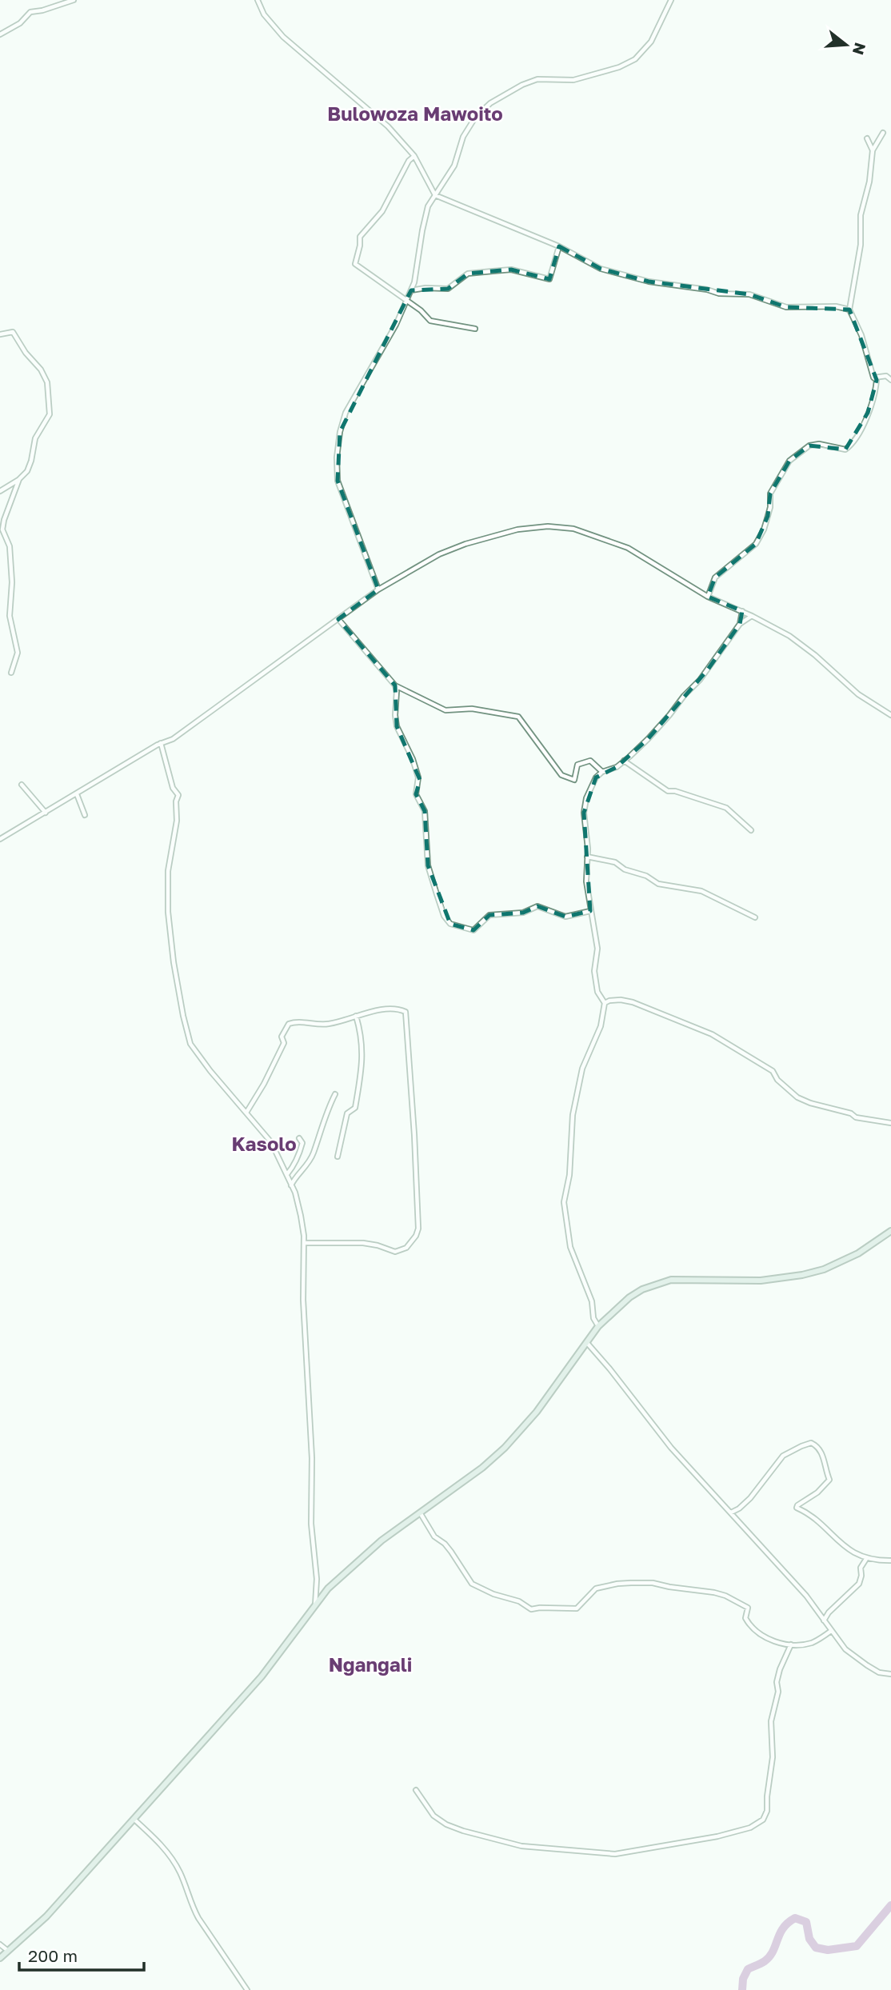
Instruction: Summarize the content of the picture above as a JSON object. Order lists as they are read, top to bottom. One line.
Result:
{"districts":["Bulowoza Mawoito","Kasolo","Ngangali"],"scale_bar":"200 m","north":"right"}
